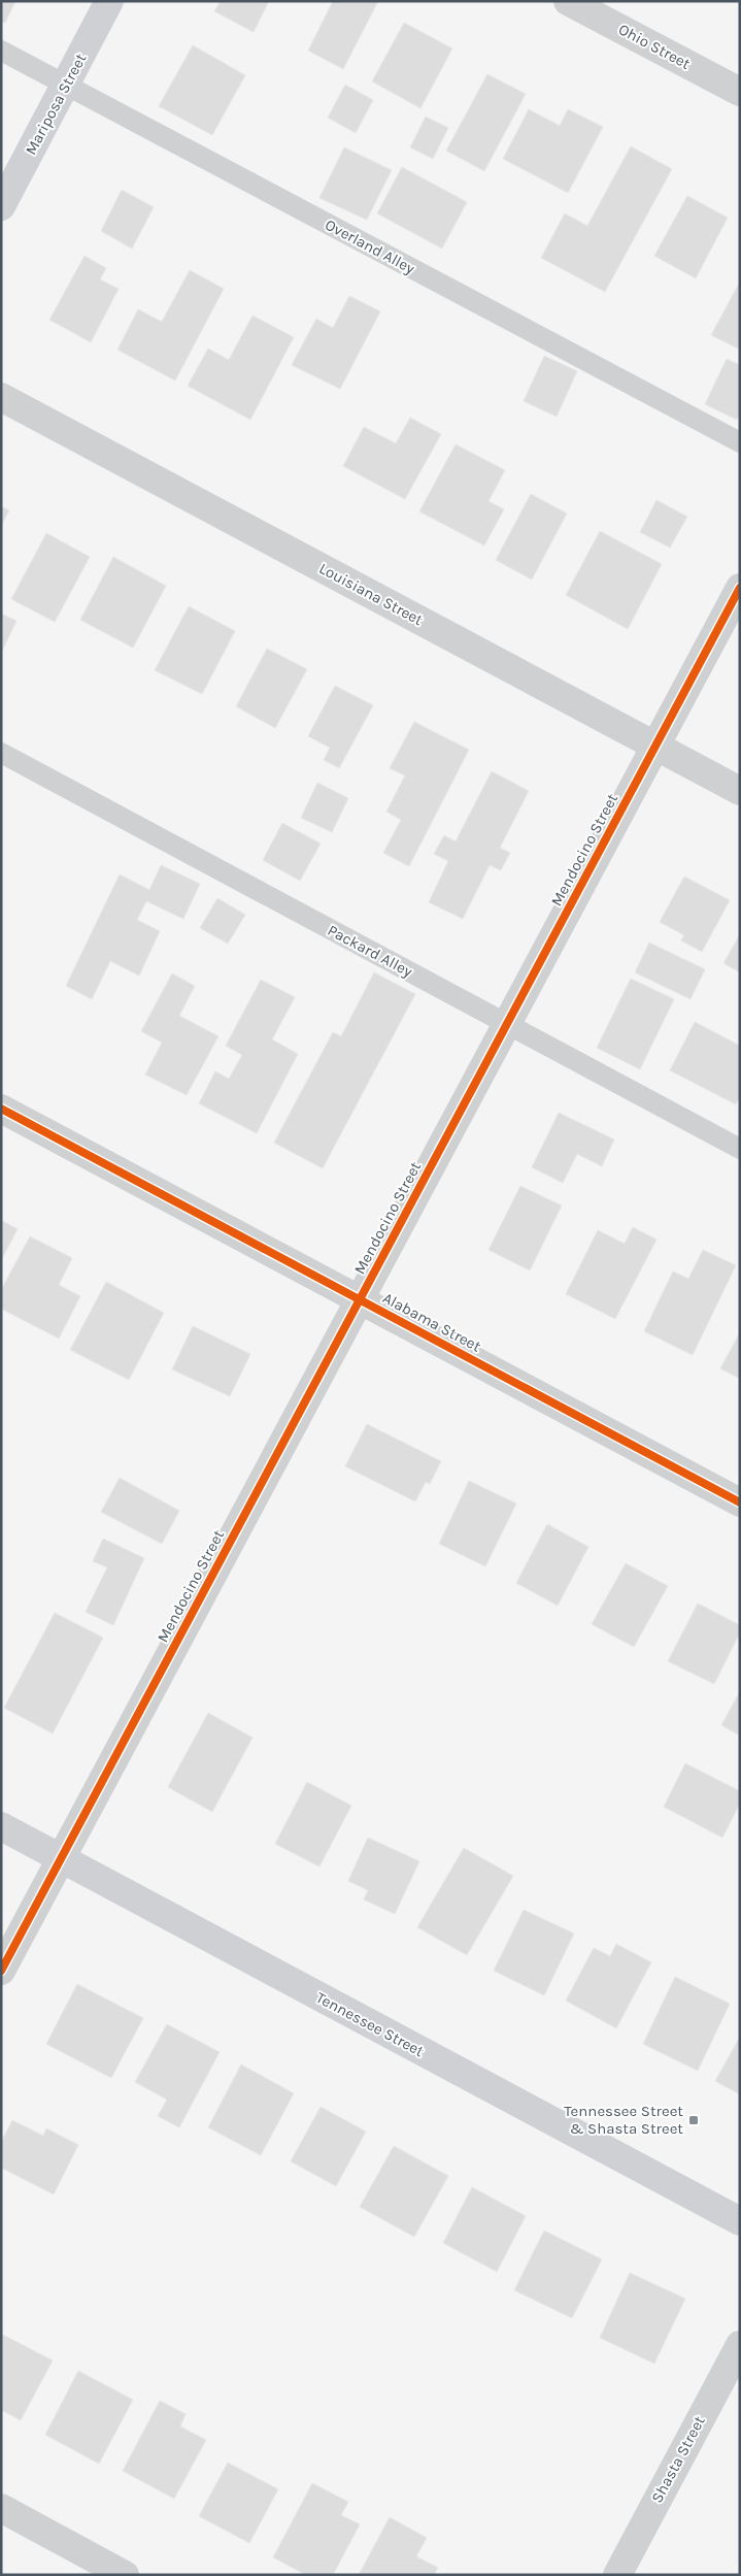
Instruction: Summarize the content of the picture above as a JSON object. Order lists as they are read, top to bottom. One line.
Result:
{"streets":{"main road":["Mariposa Street","Tennessee Street"],"street":["Ohio Street","Louisiana Street","Mendocino Street","Alabama Street","Shasta Street"],"lane":["Overland Alley","Packard Alley"]},"crossings":[["Mariposa Street","Overland Alley"],["Louisiana Street","Mendocino Street"],["Mendocino Street","Packard Alley"],["Mendocino Street","Alabama Street"],["Mendocino Street","Tennessee Street"]],"places":{"transit":["Tennessee Street & Shasta Street"]}}
